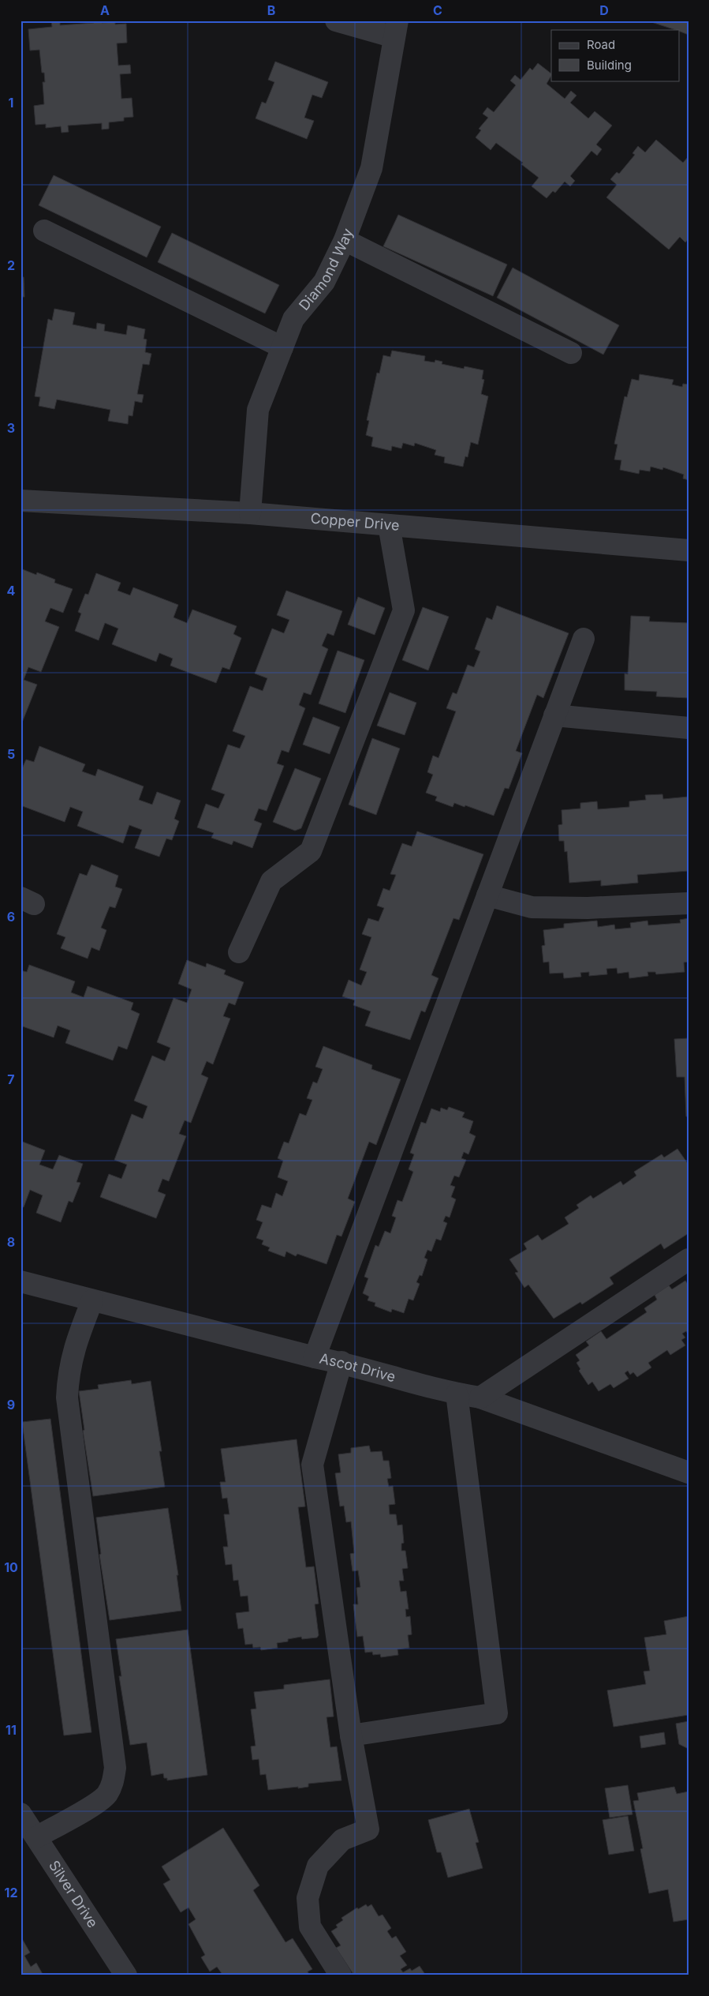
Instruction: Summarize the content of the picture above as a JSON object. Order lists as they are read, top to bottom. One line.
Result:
{"streets":{"street":["Diamond Way","Copper Drive","Ascot Drive","Silver Drive"]},"crossings":[["Diamond Way","Copper Drive"]],"legend":["Road","Building"],"grid":{"columns":["A","B","C","D"],"rows":["1","2","3","4","5","6","7","8","9","10","11","12"]}}
